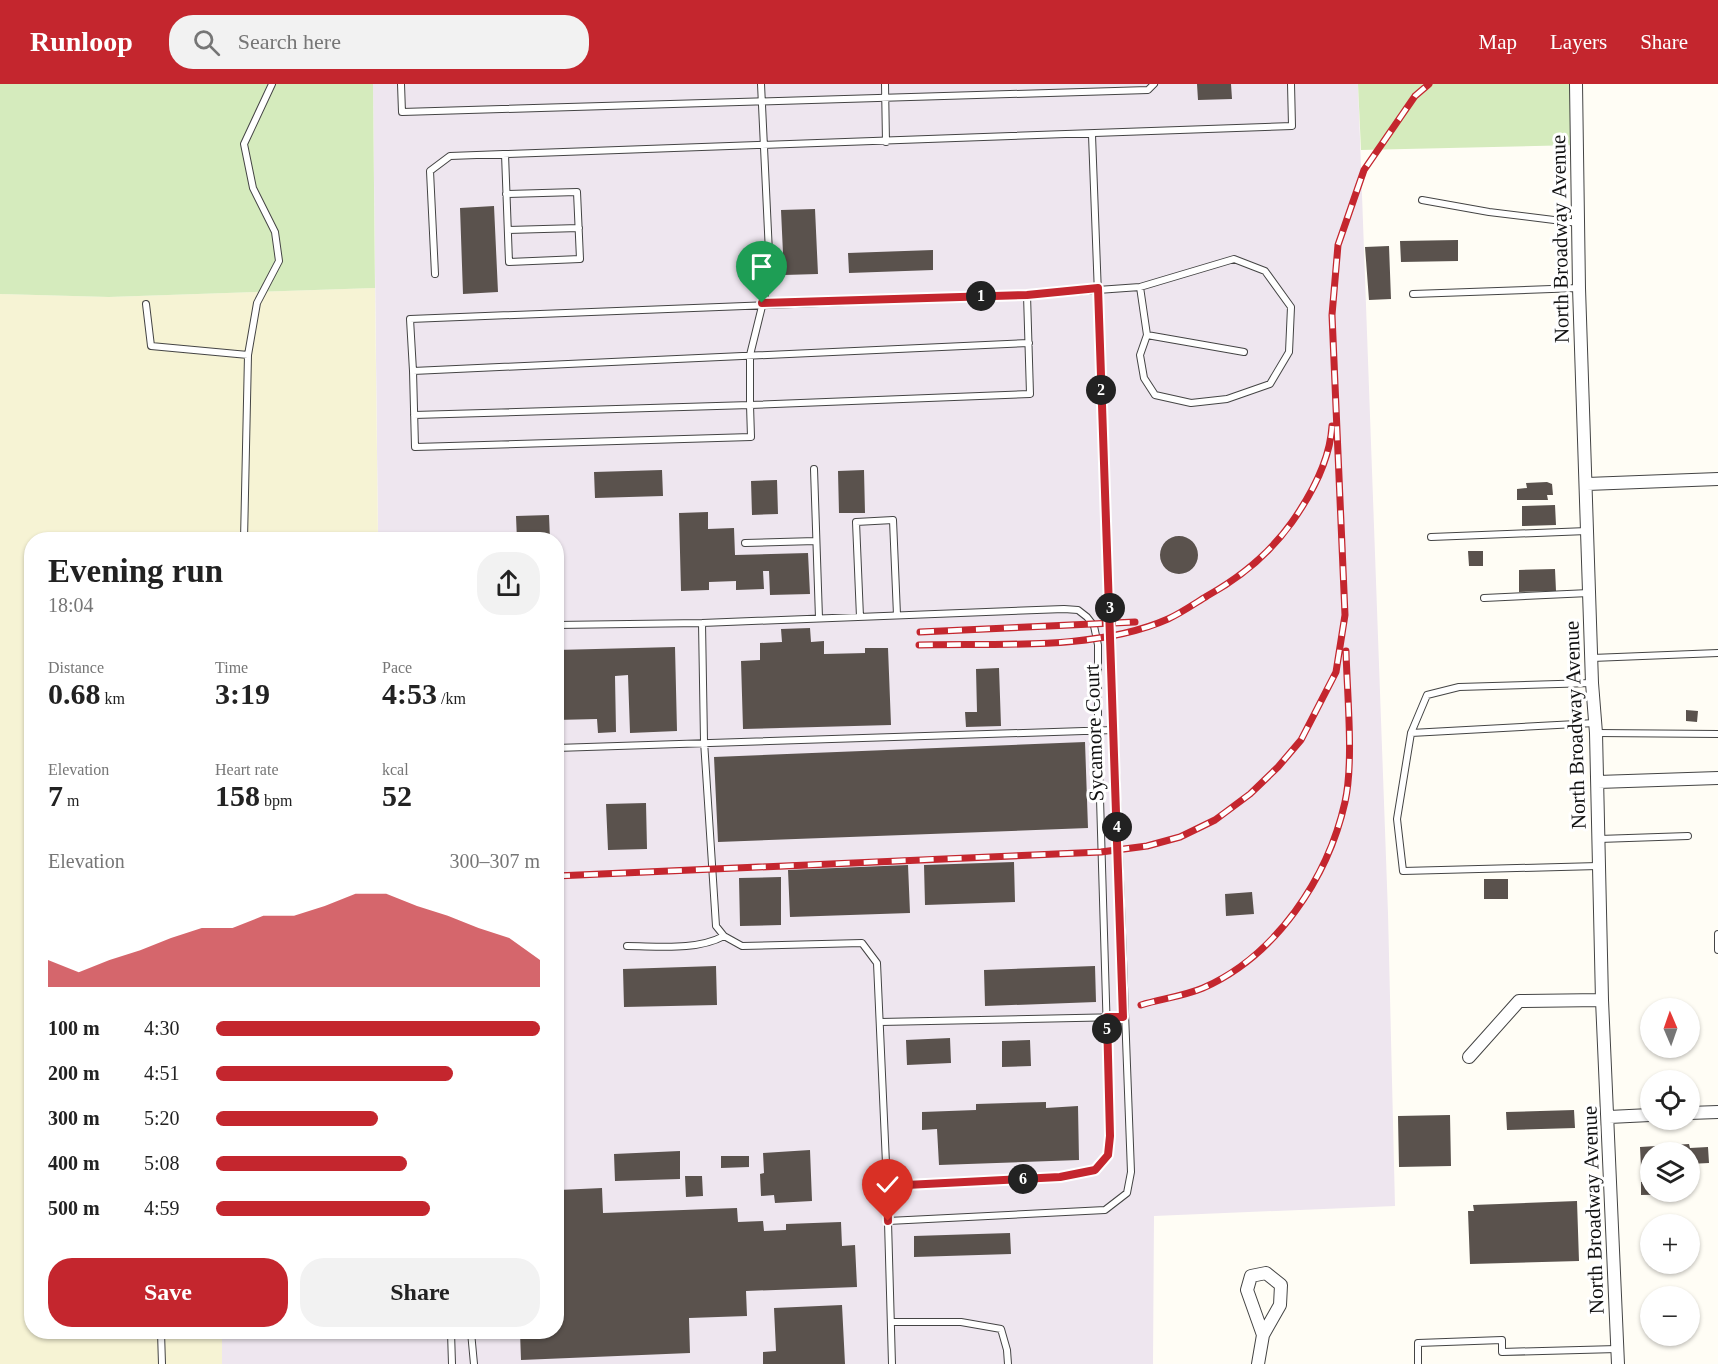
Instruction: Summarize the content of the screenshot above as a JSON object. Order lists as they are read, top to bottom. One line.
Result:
{"streets":{"street":["North Broadway Avenue"],"lane":["Sycamore Court"]},"north":"top","page":{"header":"Runloop","search":"Search here","nav":["Map","Layers","Share"],"pins":["1","2","3","4","5","6"],"heading":["Evening run","18:04"],"stats":[["Distance","0.68 km"],["Time","3:19"],["Pace","4:53 /km"],["Elevation","7 m"],["Heart rate","158 bpm"],["kcal","52"]],"chart":["Elevation","300–307 m"],"map_buttons":["+","−"],"list":[{"name":"100 m","note":"4:30"},{"name":"200 m","note":"4:51"},{"name":"300 m","note":"5:20"},{"name":"400 m","note":"5:08"},{"name":"500 m","note":"4:59"}],"buttons":["Save","Share"]}}
